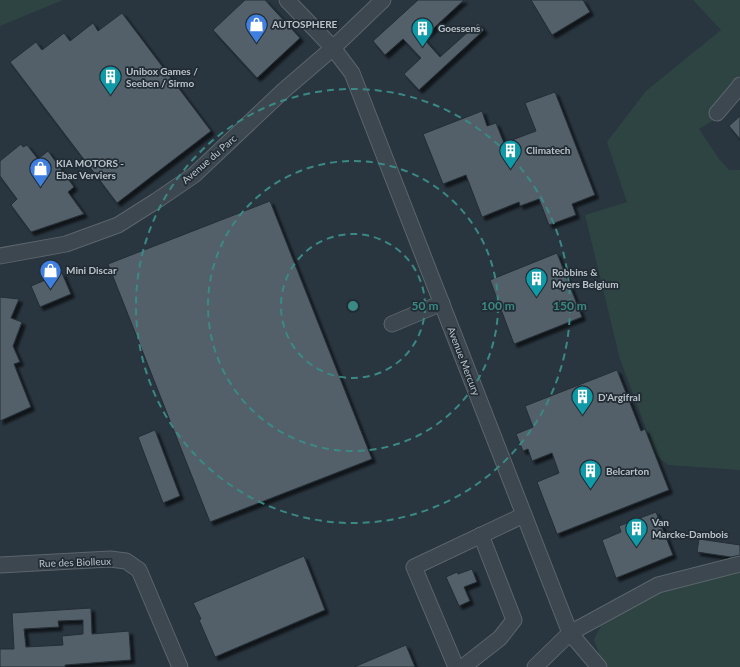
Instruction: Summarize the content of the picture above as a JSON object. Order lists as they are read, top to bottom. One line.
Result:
{"streets":{"street":["Avenue du Parc","Avenue Mercury","Rue des Biolleux"]},"crossings":[["Avenue du Parc","Avenue Mercury"]],"places":{"shop":["AUTOSPHERE","KIA MOTORS - Ebac Verviers","Mini Discar"],"building":["Goessens","Unibox Games / Seeben / Sirmo","Climatech","Robbins & Myers Belgium","D'Argifral","Belcarton","Van Marcke-Dambois"]},"rings":["50 m","100 m","150 m"]}
